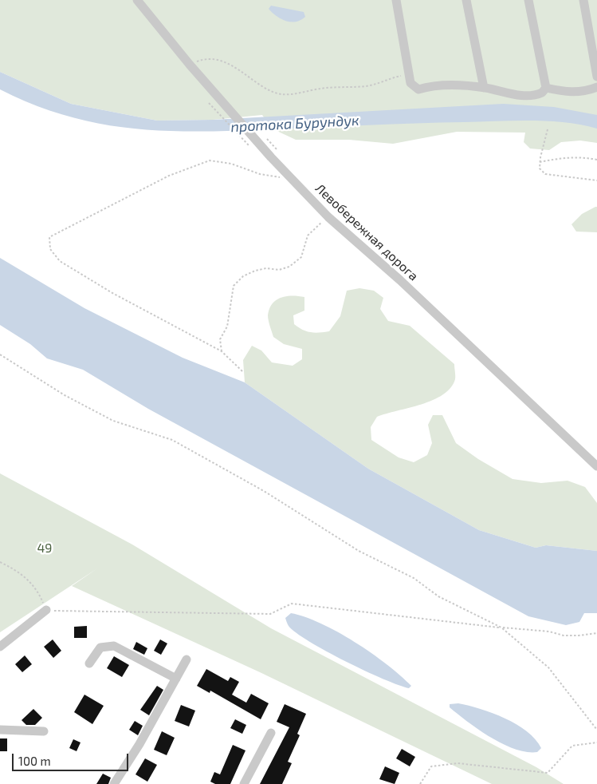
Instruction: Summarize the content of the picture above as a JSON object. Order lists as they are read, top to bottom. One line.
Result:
{"streets":{"street":["Левобережная дорога"]},"water":["протока Бурундук"],"parks":["49"],"scale_bar":"100 m"}
